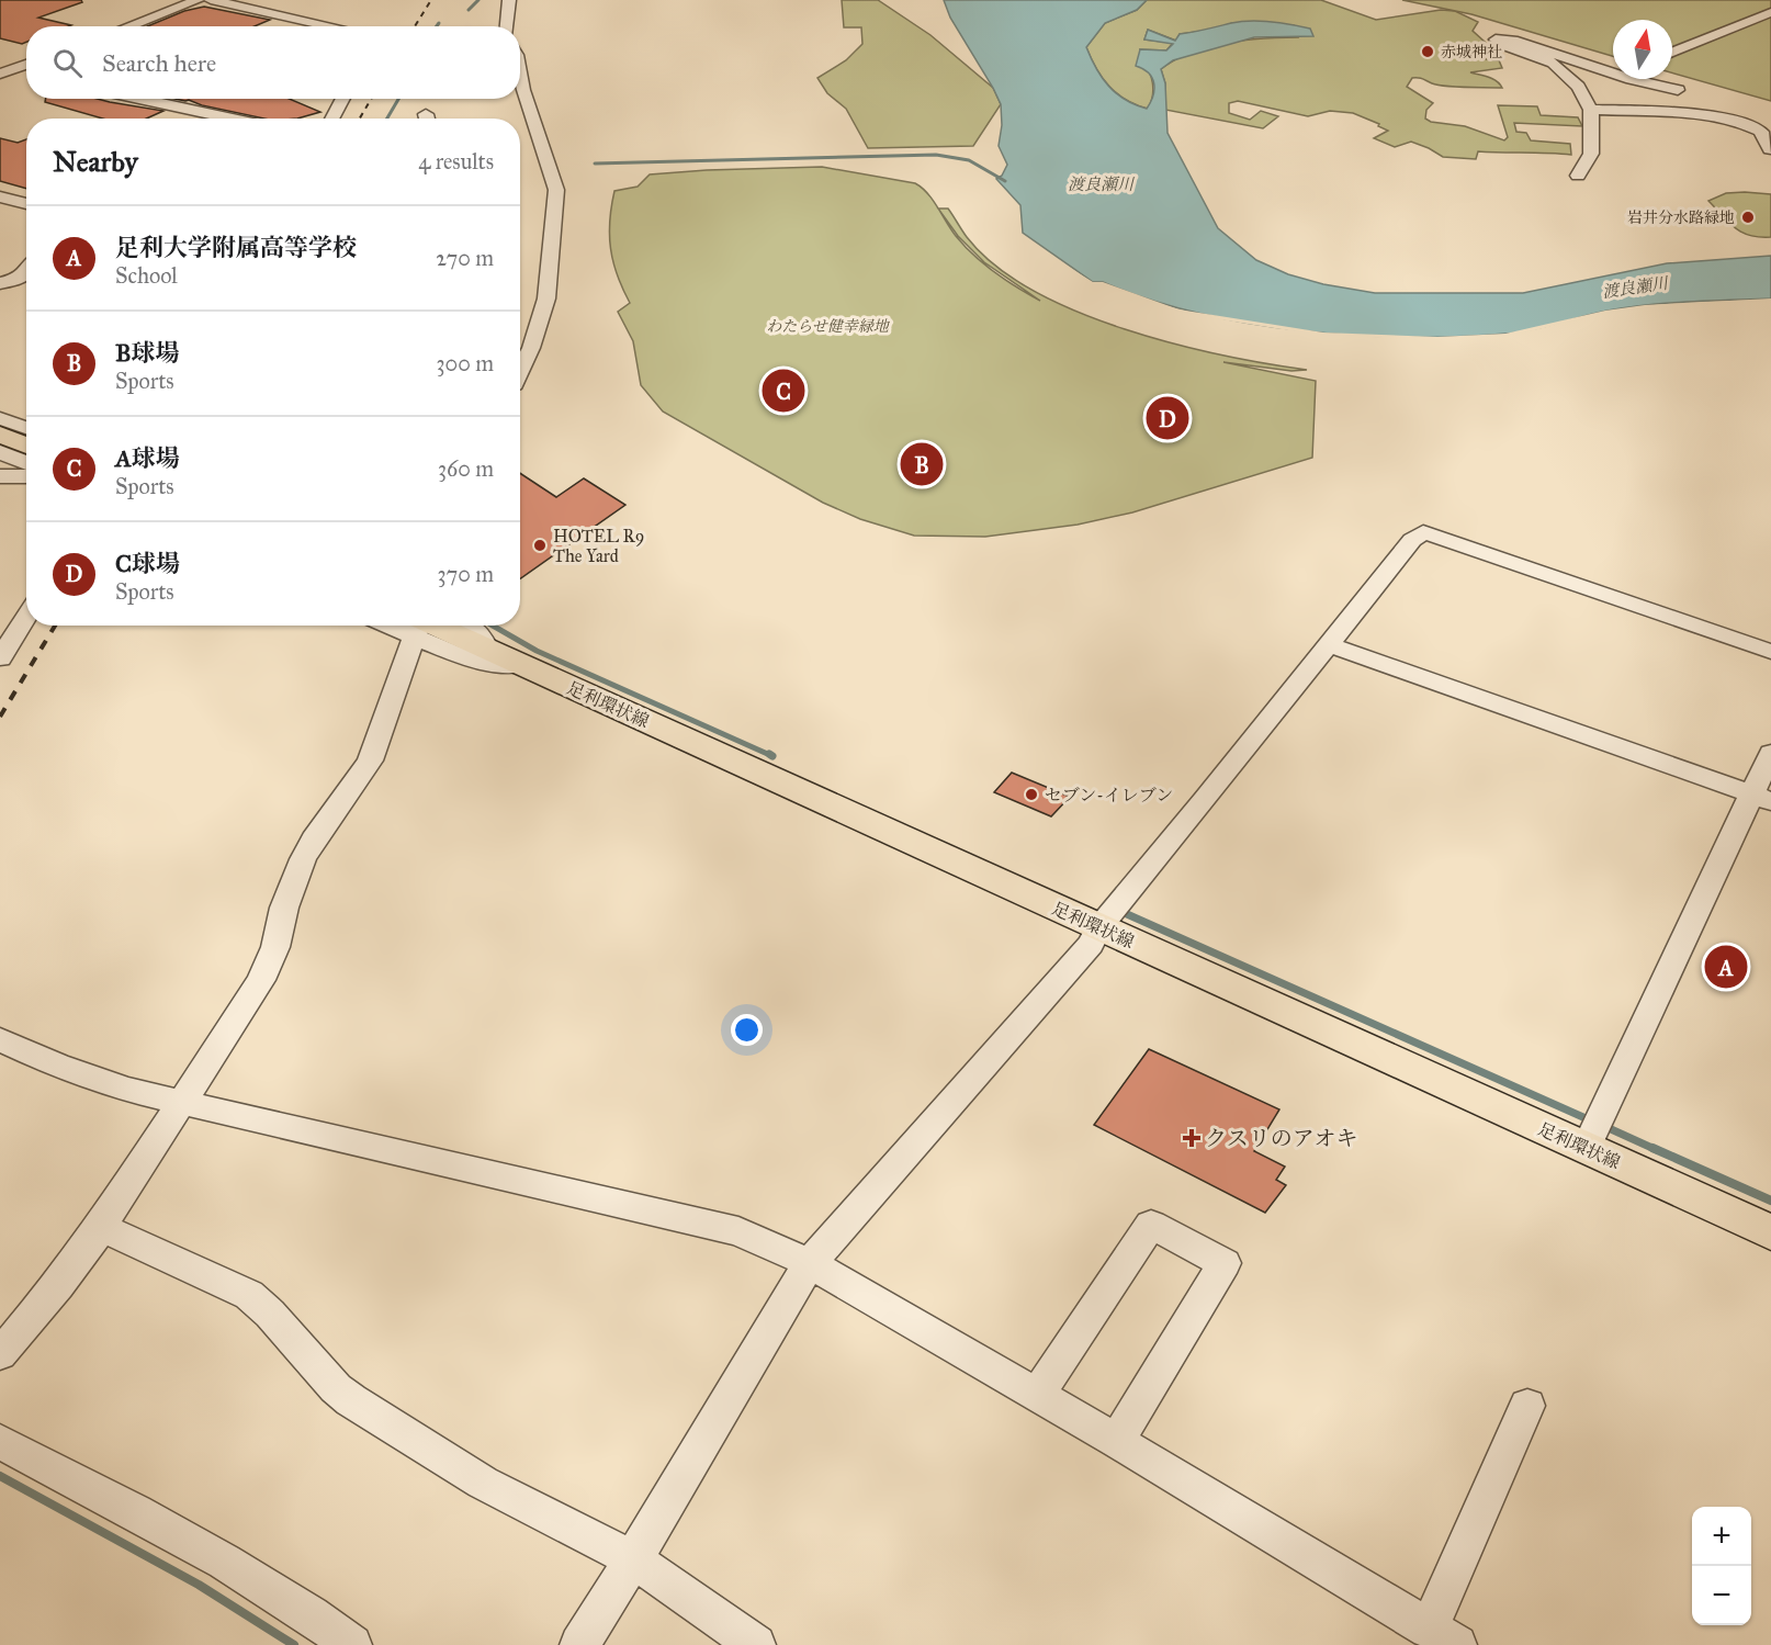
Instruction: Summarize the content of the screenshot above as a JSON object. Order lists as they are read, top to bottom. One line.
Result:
{"streets":{"main road":["足利環状線"]},"water":["渡良瀬川"],"parks":["わたらせ健幸緑地"],"places":{"other":["赤城神社","岩井分水路緑地","HOTEL R9 The Yard","セブン-イレブン"],"health":["クスリのアオキ"]},"north":"top","page":{"search":"Search here","heading":["Nearby","4 results"],"list":[{"mark":"A","name":"足利大学附属高等学校","note":"School","value":"270 m"},{"mark":"B","name":"B球場","note":"Sports","value":"300 m"},{"mark":"C","name":"A球場","note":"Sports","value":"360 m"},{"mark":"D","name":"C球場","note":"Sports","value":"370 m"}],"pins":["C","D","B","A"],"map_buttons":["+","−"]}}
